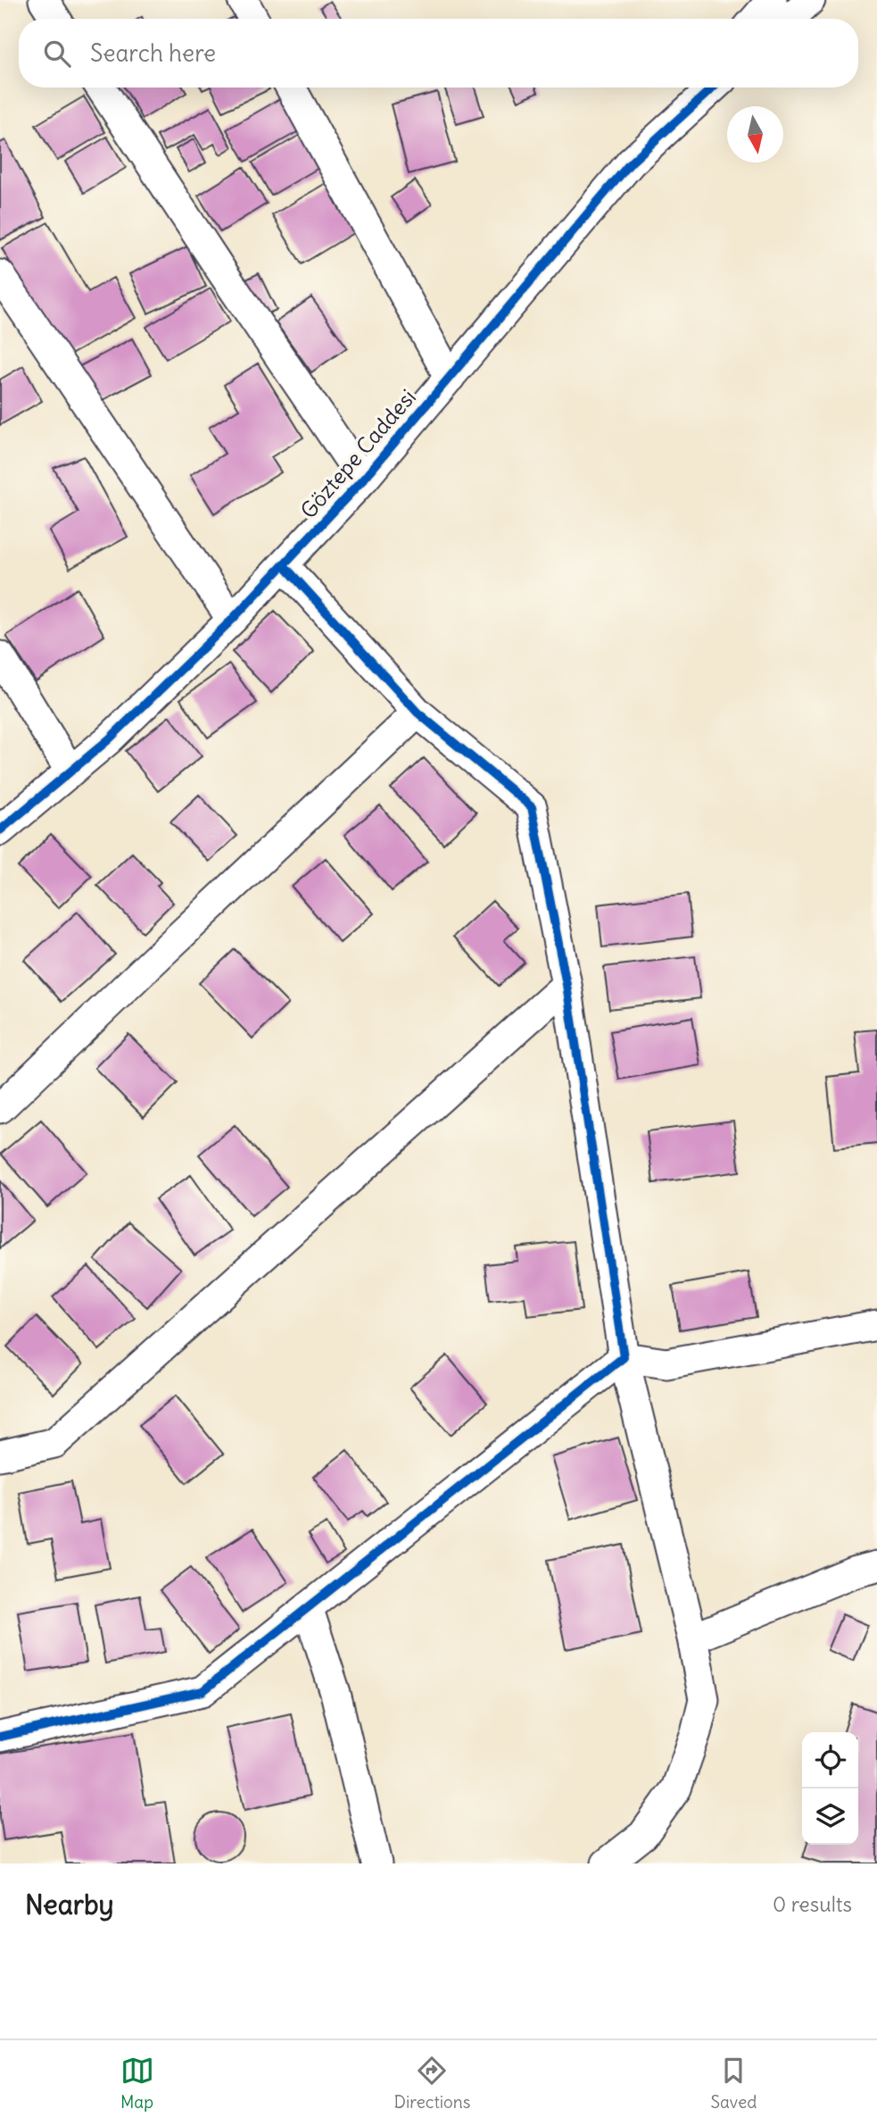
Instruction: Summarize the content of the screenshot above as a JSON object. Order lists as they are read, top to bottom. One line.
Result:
{"streets":{"street":["Göztepe Caddesi"]},"north":"bottom","page":{"search":"Search here","heading":["Nearby","0 results"],"nav":["Map","Directions","Saved"]}}
